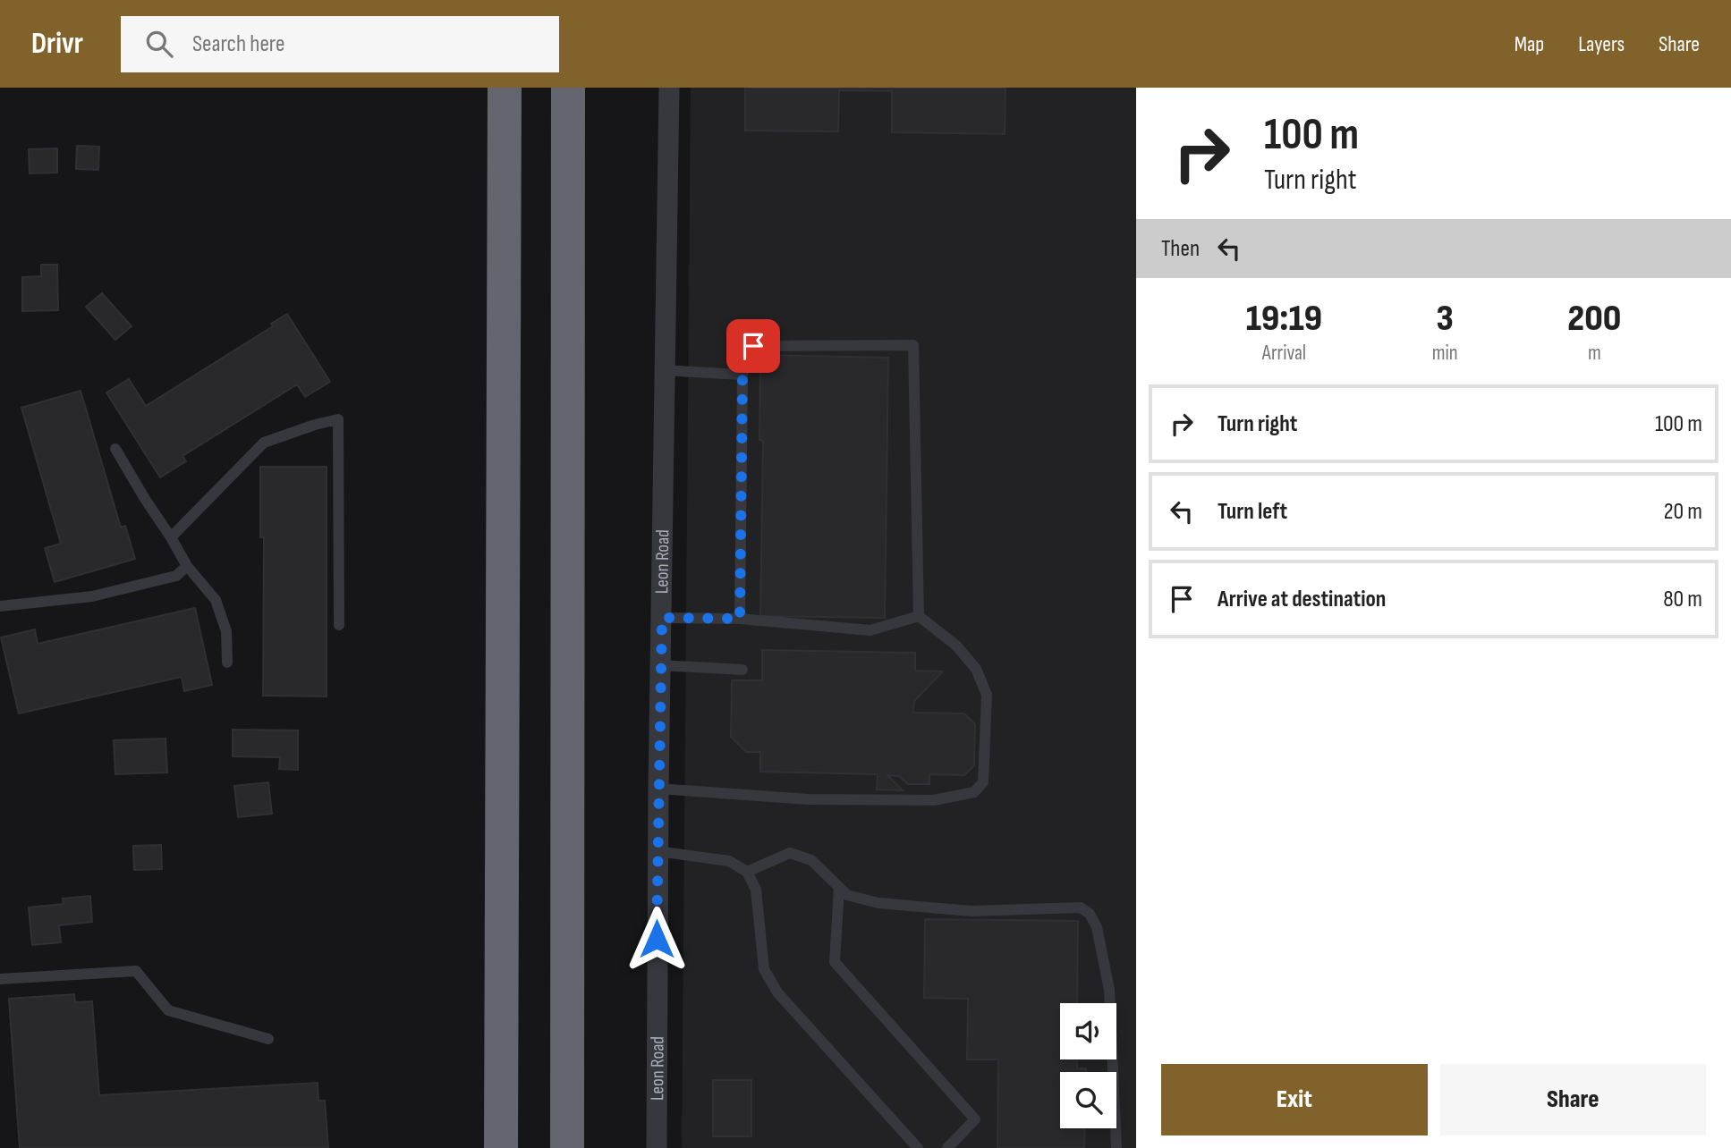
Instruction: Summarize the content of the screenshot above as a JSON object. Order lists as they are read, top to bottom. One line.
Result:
{"streets":{"street":["Leon Road"]},"page":{"header":"Drivr","search":"Search here","nav":["Map","Layers","Share"],"turn":["100 m","Turn right"],"then":"Then","eta":["19:19","Arrival","3","min","200","m"],"list":[{"name":"Turn right","value":"100 m"},{"name":"Turn left","value":"20 m"},{"name":"Arrive at destination","value":"80 m"}],"buttons":["Exit","Share"]}}
